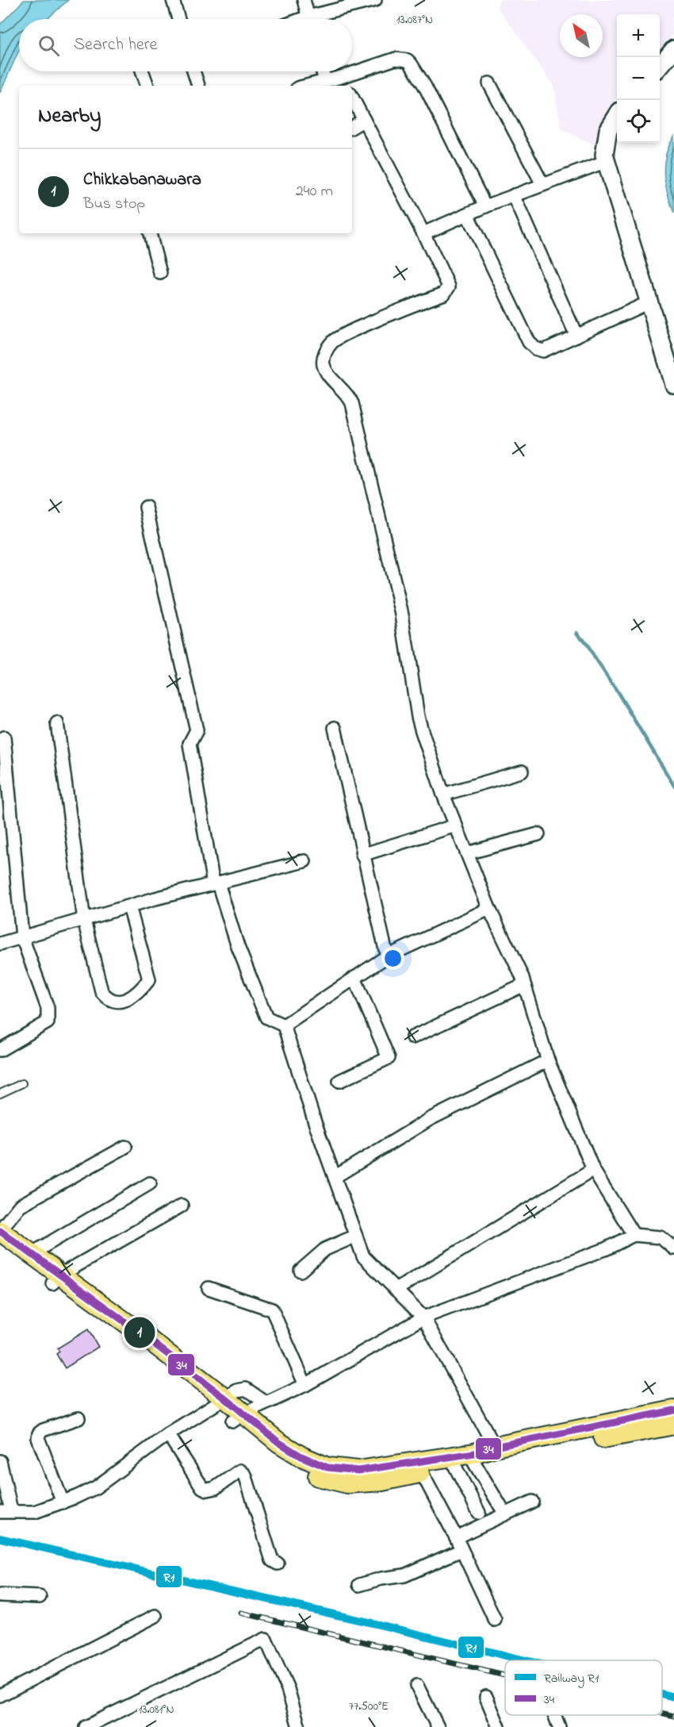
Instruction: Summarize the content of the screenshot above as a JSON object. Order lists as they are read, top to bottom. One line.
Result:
{"lines":["transit line 34","rail line R1"],"legend":["Railway R1","34"],"north":"top left","page":{"map_buttons":["+","−"],"search":"Search here","heading":"Nearby","list":[{"mark":"1","name":"Chikkabanawara","note":"Bus stop","value":"240 m"}],"pins":"1"},"coordinates":["13.087°N","77.500°E","13.081°N"]}
